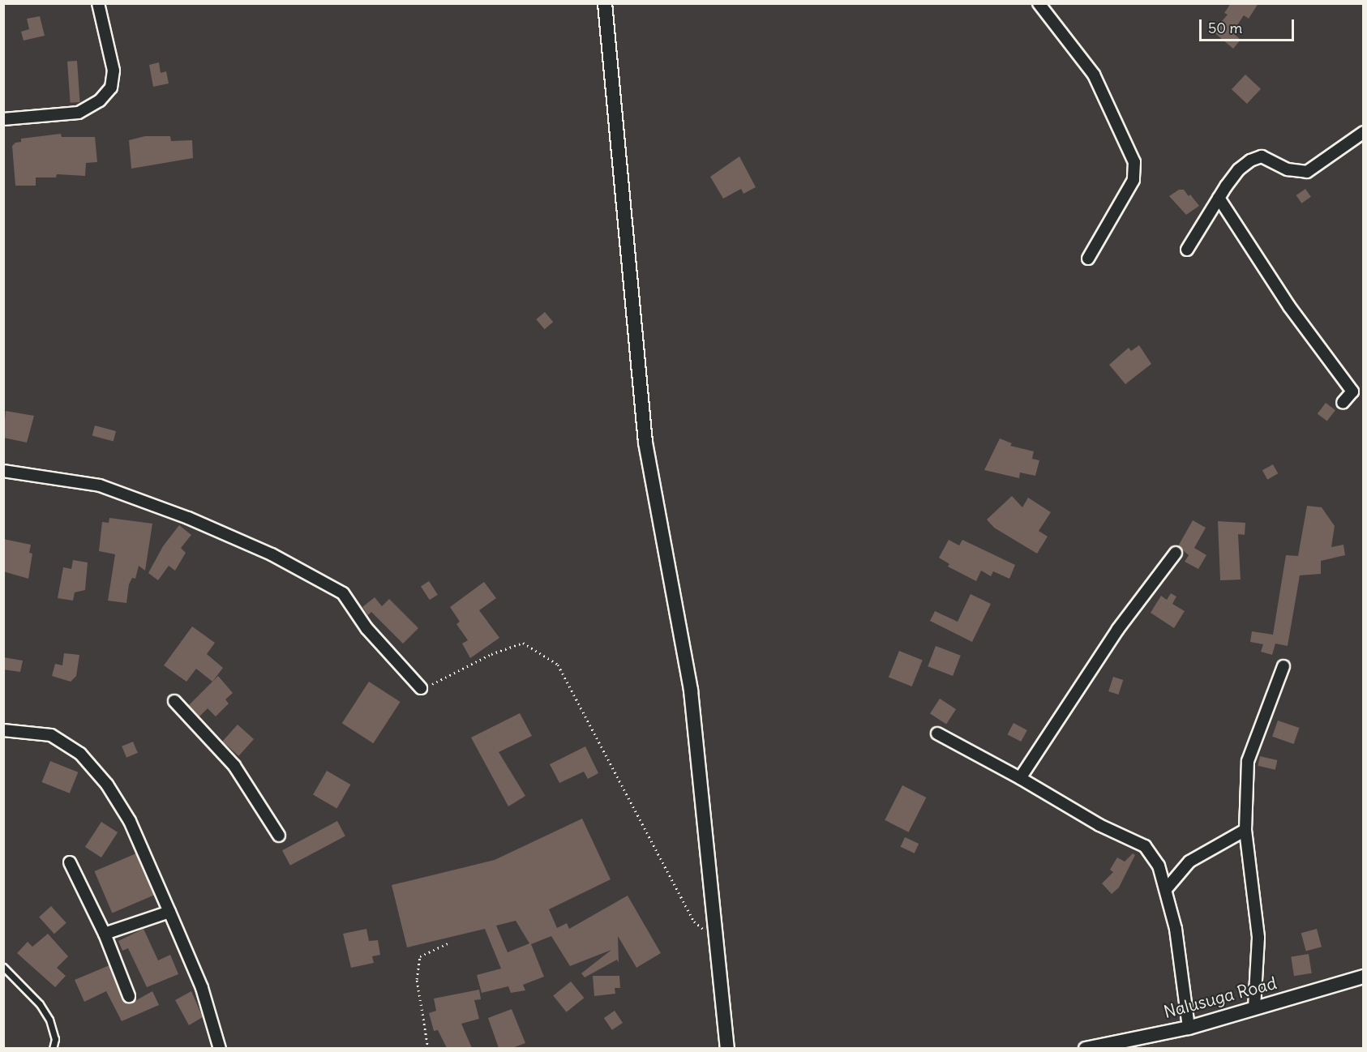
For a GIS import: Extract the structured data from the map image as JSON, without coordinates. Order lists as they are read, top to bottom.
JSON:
{
  "streets": {
    "street": ["Nalusuga Road"]
  },
  "scale_bar": "50 m"
}
